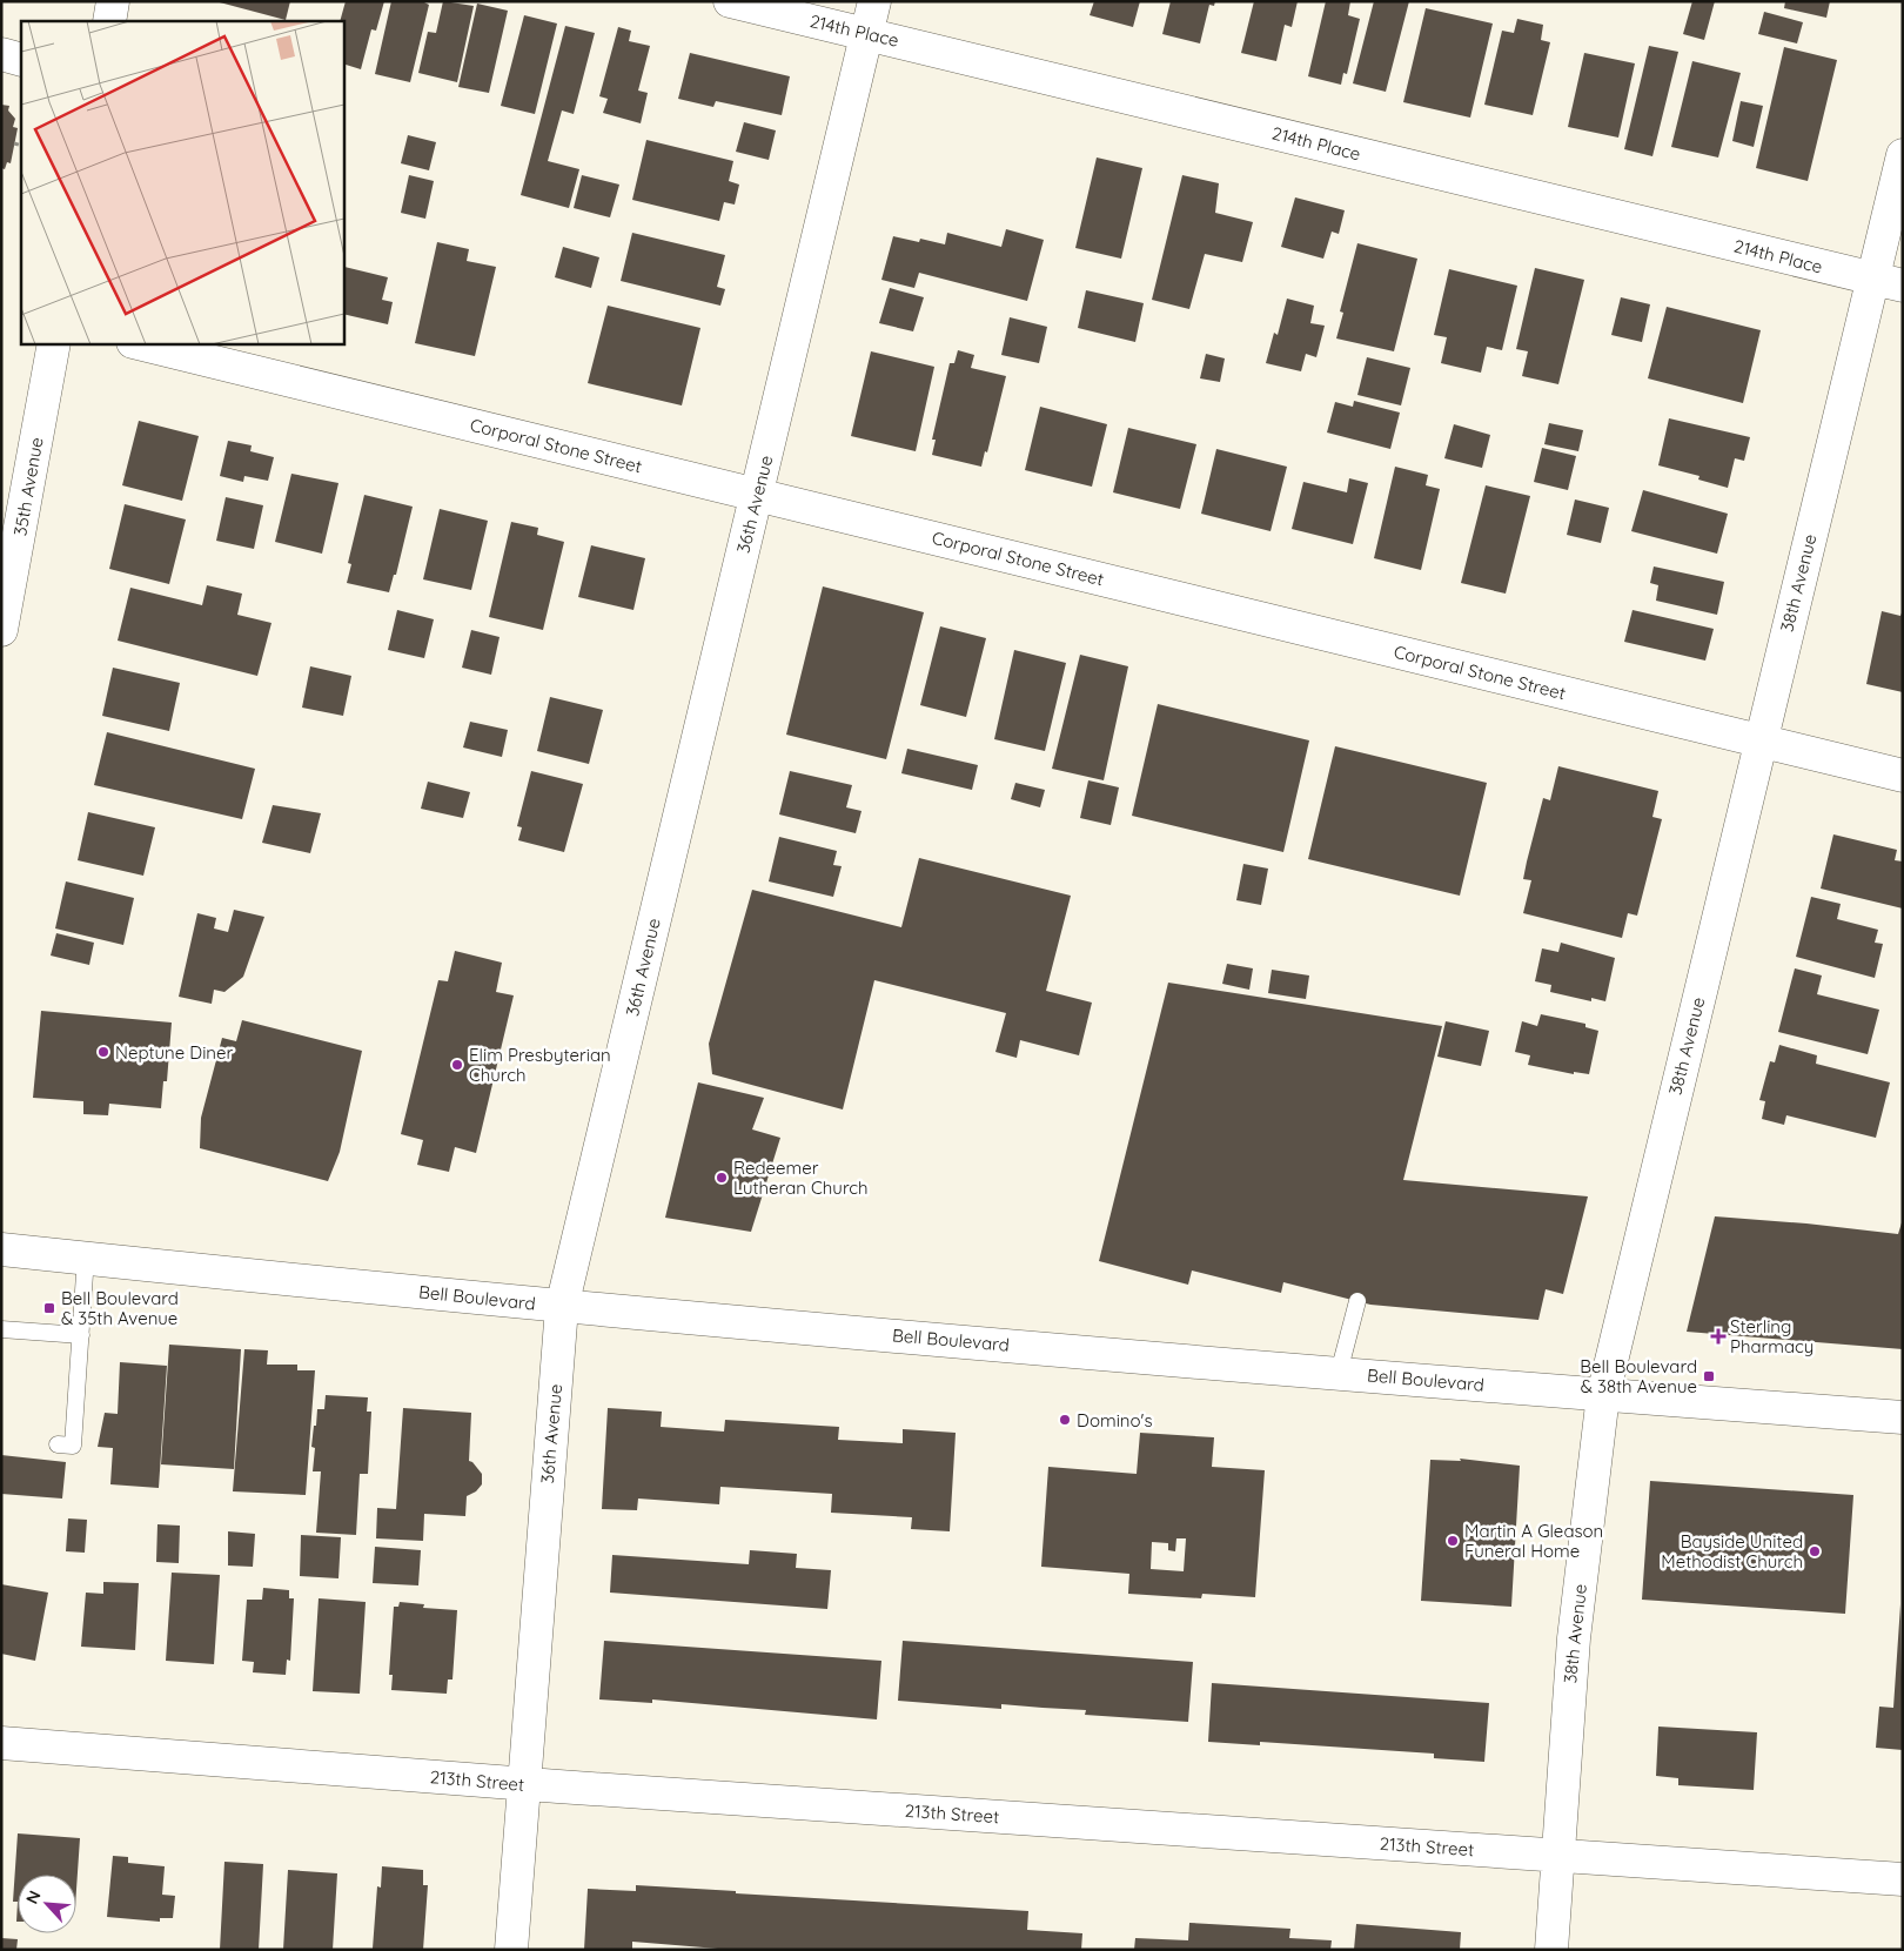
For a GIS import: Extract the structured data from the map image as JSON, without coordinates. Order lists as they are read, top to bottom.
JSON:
{
  "streets": {
    "street": [
      "214th Place",
      "Corporal Stone Street",
      "35th Avenue",
      "36th Avenue",
      "38th Avenue",
      "Bell Boulevard",
      "213th Street"
    ]
  },
  "crossings": [
    ["214th Place", "36th Avenue"],
    ["214th Place", "38th Avenue"],
    ["Corporal Stone Street", "36th Avenue"],
    ["Corporal Stone Street", "38th Avenue"],
    ["36th Avenue", "Bell Boulevard"],
    ["36th Avenue", "213th Street"],
    ["38th Avenue", "Bell Boulevard"],
    ["38th Avenue", "213th Street"]
  ],
  "places": {
    "other": [
      "Neptune Diner",
      "Elim Presbyterian Church",
      "Redeemer Lutheran Church",
      "Domino's",
      "Martin A Gleason Funeral Home",
      "Bayside United Methodist Church"
    ],
    "transit": ["Bell Boulevard & 35th Avenue", "Bell Boulevard & 38th Avenue"],
    "health": ["Sterling Pharmacy"]
  },
  "north": "top left"
}
